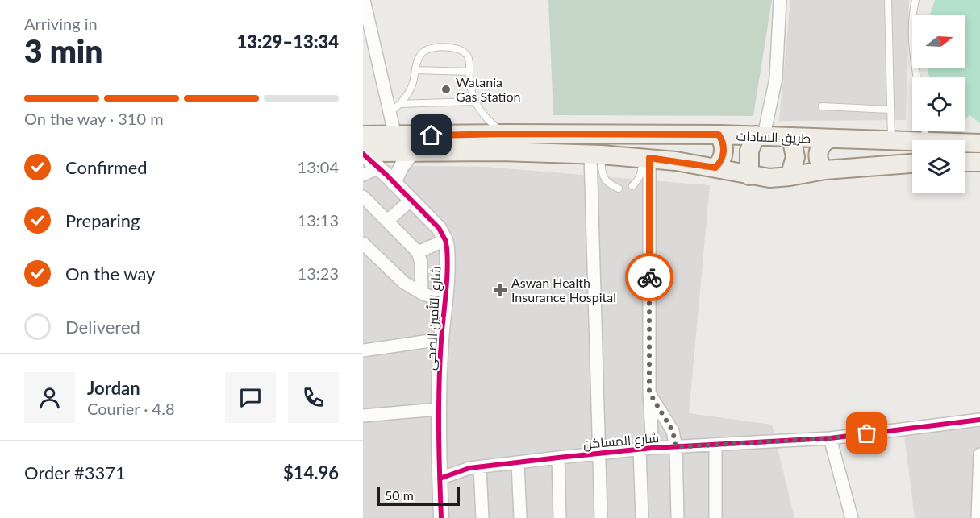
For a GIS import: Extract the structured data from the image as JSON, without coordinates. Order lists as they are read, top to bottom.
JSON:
{
  "streets": {
    "main road": ["طريق السادات"],
    "street": ["شارع التأمين الصحى", "شارع المساكن"]
  },
  "crossings": [
    ["شارع التأمين الصحى", "شارع المساكن"]
  ],
  "places": {
    "other": ["Watania Gas Station"],
    "health": ["Aswan Health Insurance Hospital"]
  },
  "scale_bar": "50 m",
  "north": "right",
  "page": {
    "heading": ["3 min", "Arriving in", "13:29–13:34"],
    "panel": [
      "Jordan",
      "Courier · 4.8",
      "Order #3371",
      "$14.96"
    ],
    "bar": "On the way · 310 m",
    "list": [
      ["Confirmed", "13:04"],
      ["Preparing", "13:13"],
      ["On the way", "13:23"],
      "Delivered"
    ],
    "scale": "50 m"
  }
}
